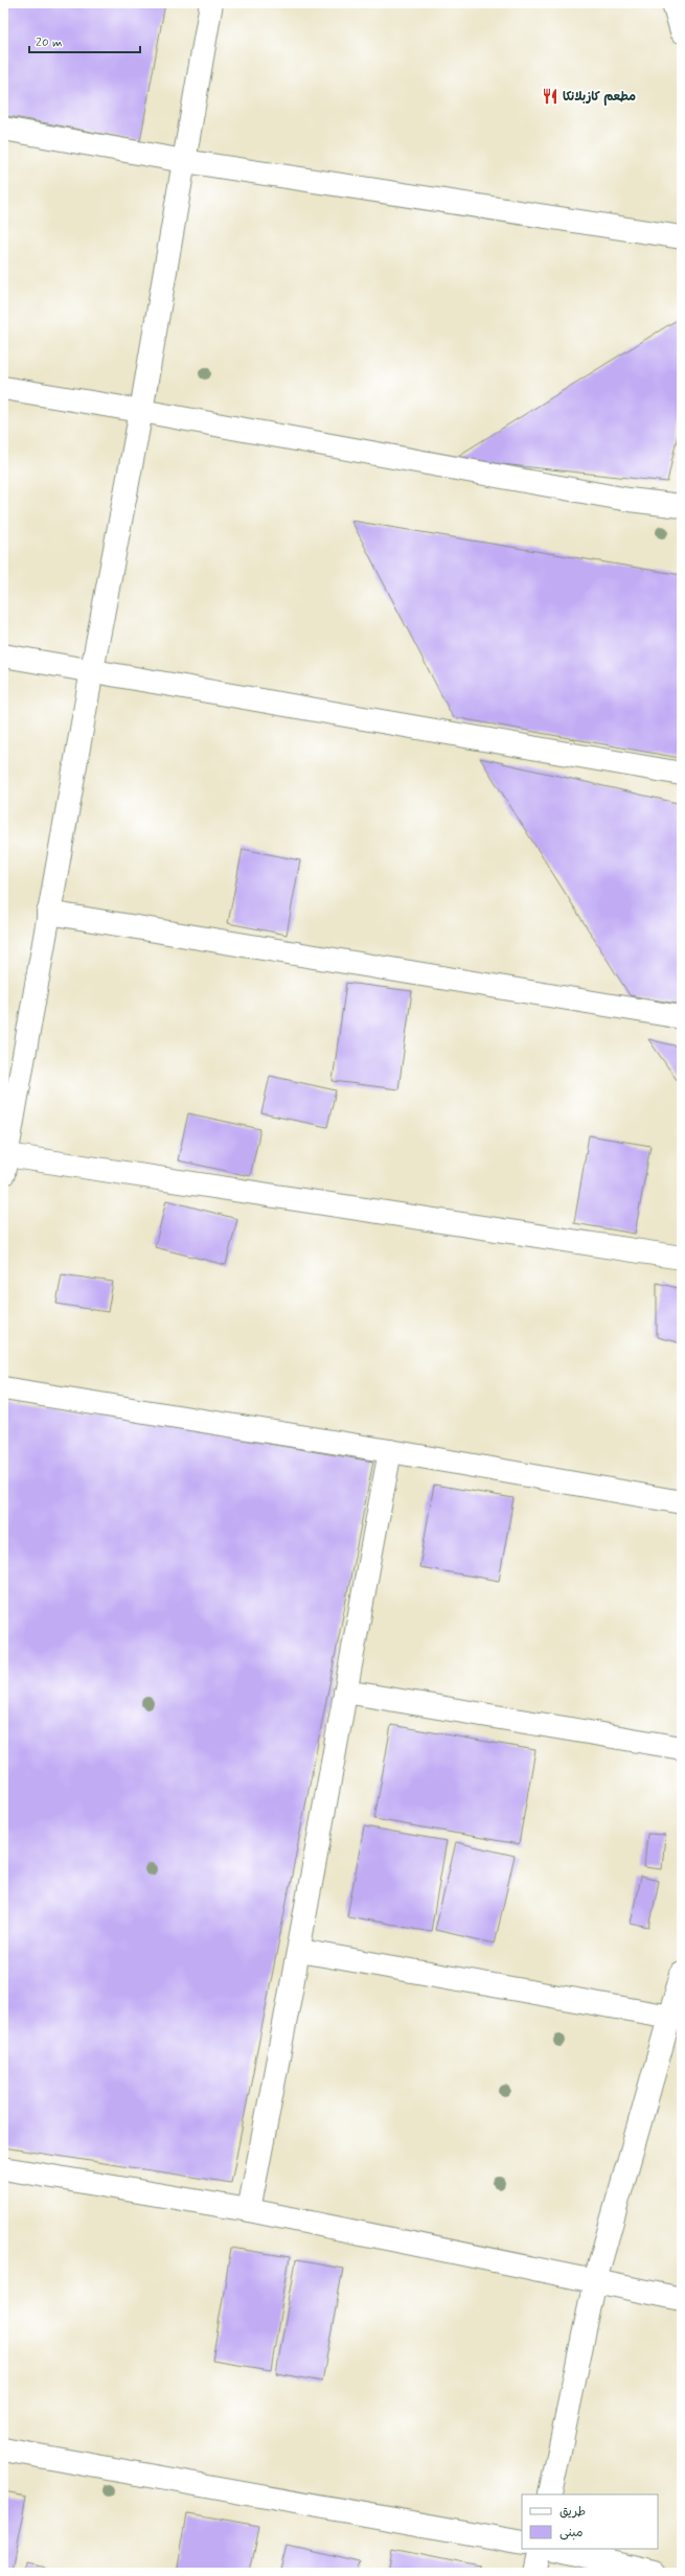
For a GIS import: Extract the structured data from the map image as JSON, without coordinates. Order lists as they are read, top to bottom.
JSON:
{
  "places": {
    "restaurant": ["مطعم كازبلانكا"]
  },
  "legend": ["طريق", "مبنى"],
  "scale_bar": "20 m"
}
